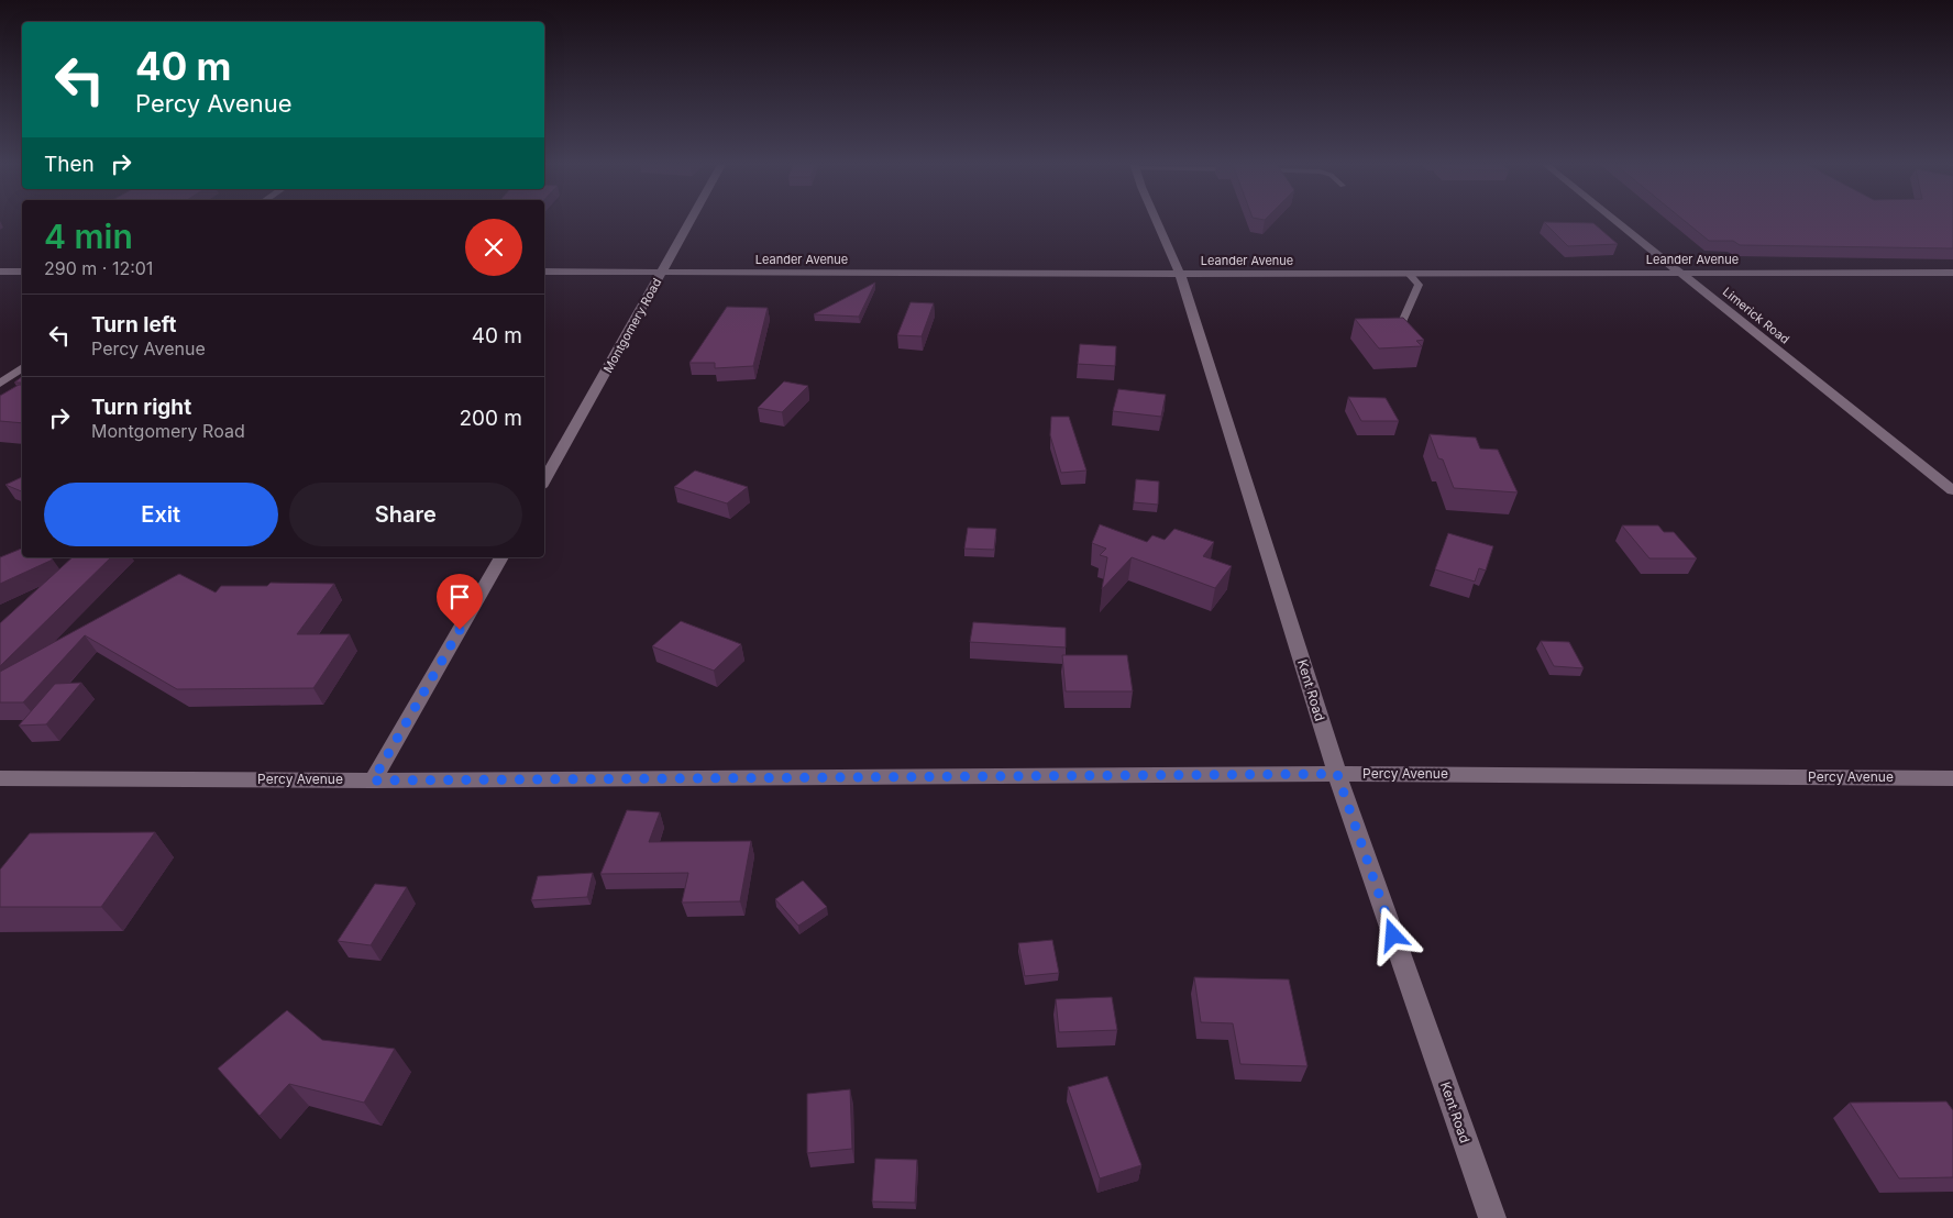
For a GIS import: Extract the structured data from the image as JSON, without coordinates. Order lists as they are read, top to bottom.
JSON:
{
  "streets": {
    "street": [
      "Leander Avenue",
      "Limerick Road",
      "Montgomery Road",
      "Kent Road",
      "Percy Avenue"
    ]
  },
  "crossings": [
    ["Leander Avenue", "Limerick Road"],
    ["Leander Avenue", "Montgomery Road"],
    ["Leander Avenue", "Kent Road"],
    ["Kent Road", "Percy Avenue"]
  ],
  "page": {
    "turn": ["40 m", "Percy Avenue"],
    "then": "Then",
    "heading": ["4 min", "290 m · 12:01"],
    "list": [
      {
        "name": "Turn left",
        "note": "Percy Avenue",
        "value": "40 m"
      },
      {
        "name": "Turn right",
        "note": "Montgomery Road",
        "value": "200 m"
      }
    ],
    "buttons": ["Exit", "Share"]
  }
}
